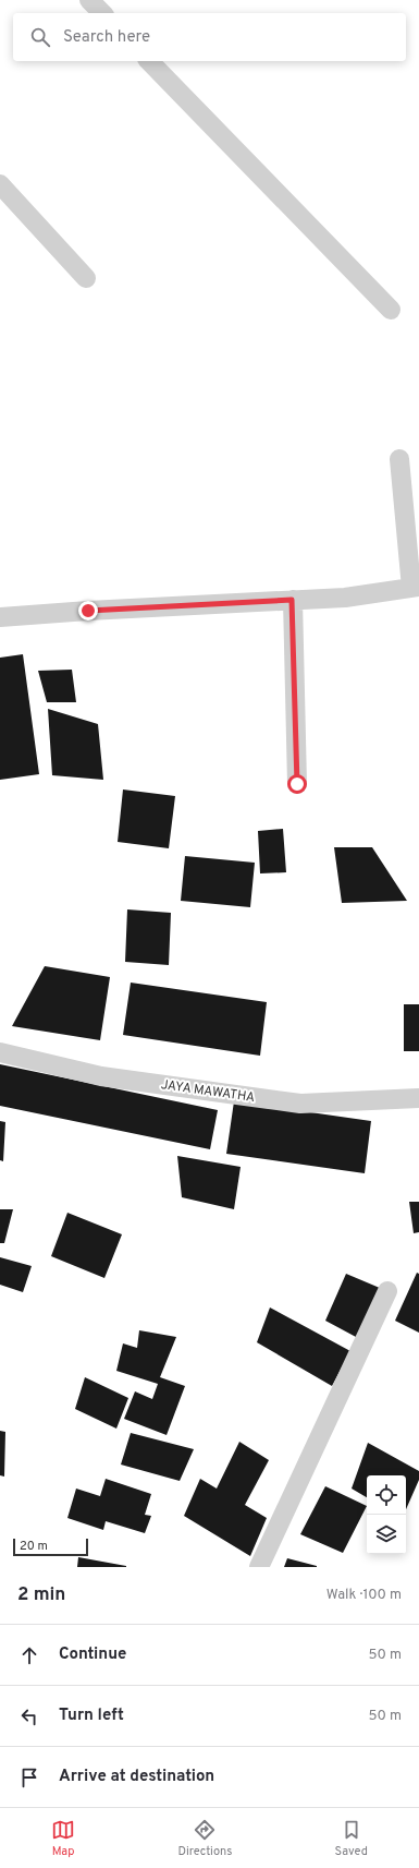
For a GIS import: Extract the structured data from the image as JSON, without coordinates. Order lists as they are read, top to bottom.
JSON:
{
  "streets": {
    "street": ["JAYA MAWATHA"]
  },
  "scale_bar": "20 m",
  "page": {
    "search": "Search here",
    "scale": "20 m",
    "heading": ["2 min", "Walk · 100 m"],
    "list": [
      ["Continue", "50 m"],
      ["Turn left", "50 m"],
      "Arrive at destination"
    ],
    "nav": ["Map", "Directions", "Saved"]
  }
}
